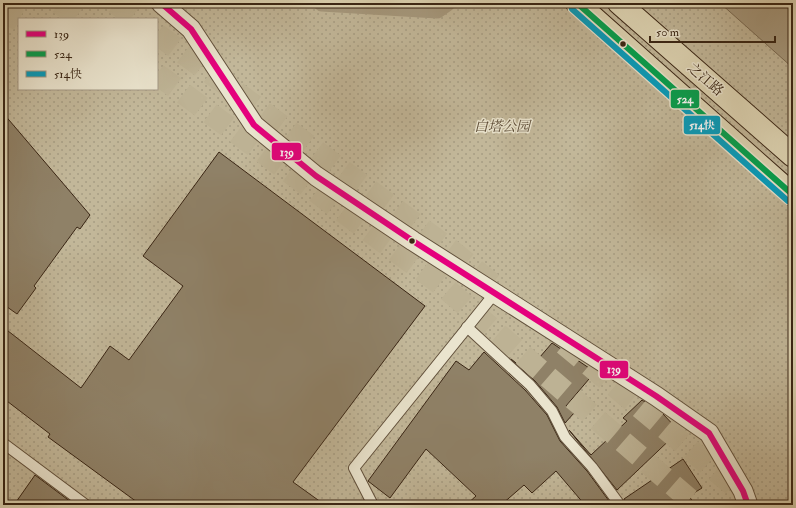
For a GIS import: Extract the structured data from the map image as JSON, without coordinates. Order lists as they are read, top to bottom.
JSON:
{
  "streets": {
    "main road": ["之江路"]
  },
  "parks": ["白塔公园"],
  "lines": ["transit line 139", "transit line 524", "transit line 514快"],
  "legend": ["139", "524", "514快"],
  "scale_bar": "50 m"
}
